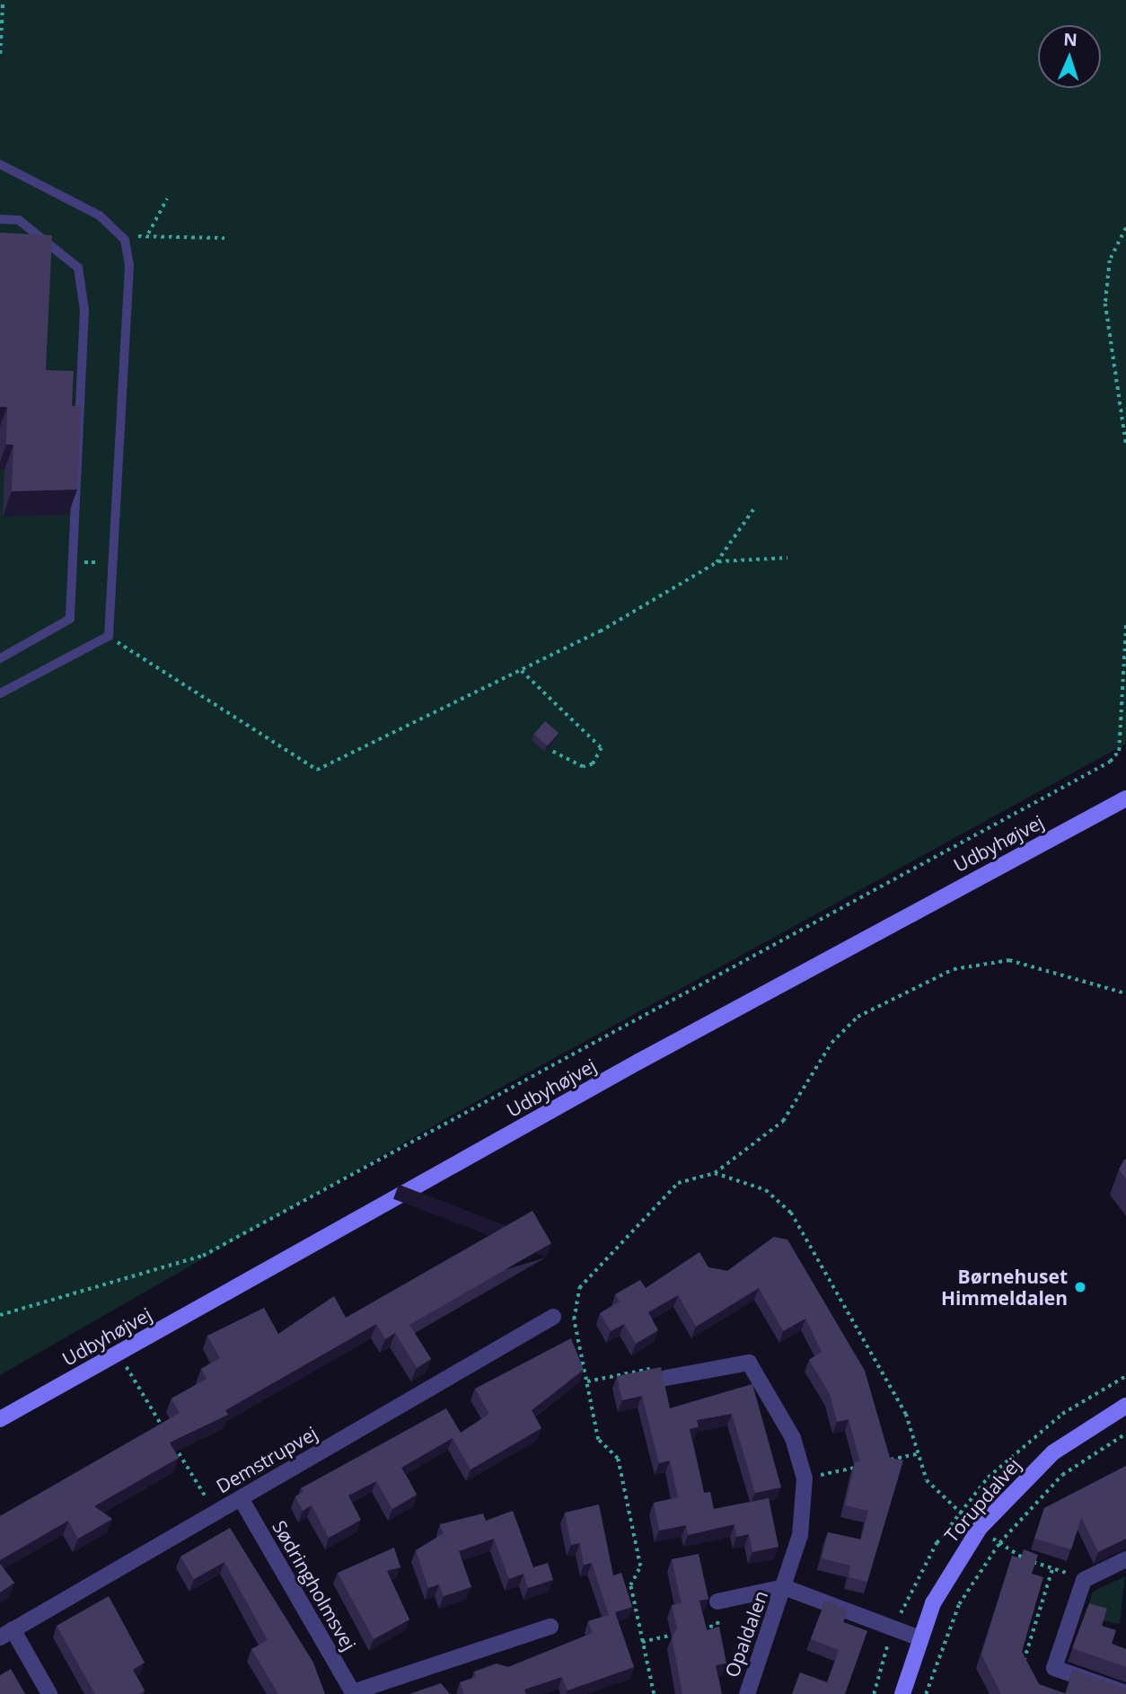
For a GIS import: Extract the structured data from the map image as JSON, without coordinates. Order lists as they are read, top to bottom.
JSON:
{
  "streets": {
    "street": [
      "Udbyhøjvej",
      "Demstrupvej",
      "Torupdalvej",
      "Sødringholmsvej",
      "Opaldalen"
    ]
  },
  "crossings": [
    ["Demstrupvej", "Sødringholmsvej"],
    ["Torupdalvej", "Opaldalen"]
  ],
  "places": ["Børnehuset Himmeldalen"],
  "north": "top"
}
